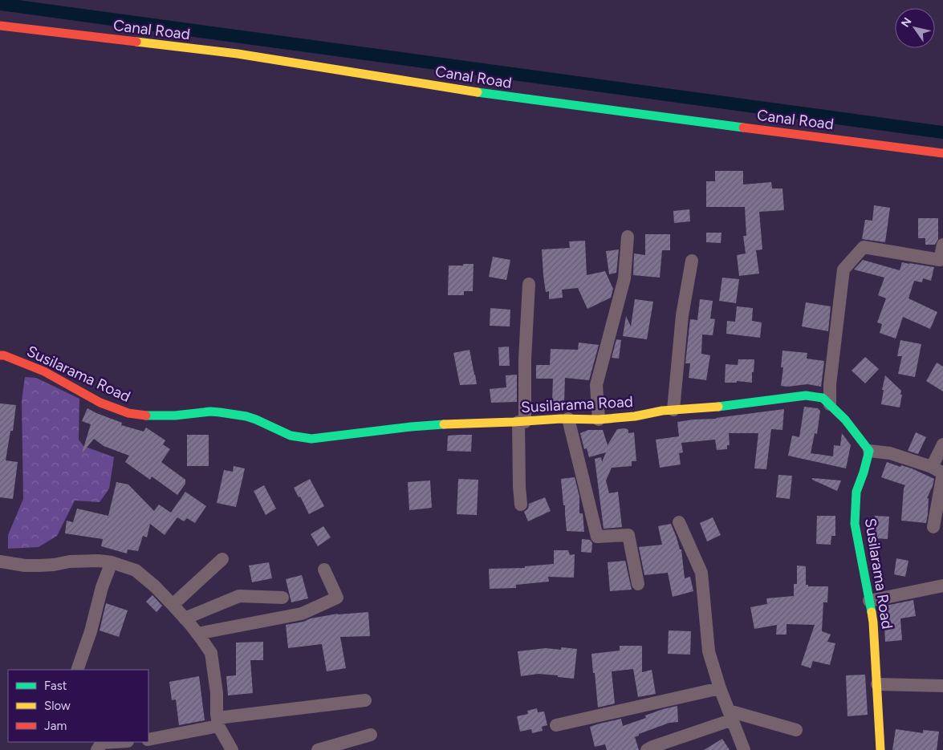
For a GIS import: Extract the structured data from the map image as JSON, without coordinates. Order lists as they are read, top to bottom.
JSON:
{
  "streets": {
    "street": ["Canal Road", "Susilarama Road"]
  },
  "legend": ["Fast", "Slow", "Jam"],
  "north": "top left"
}
